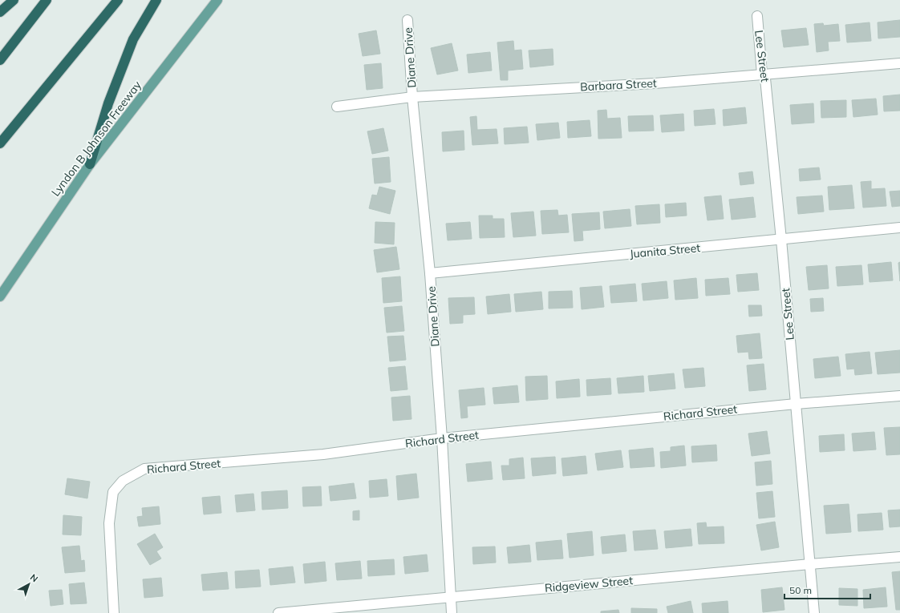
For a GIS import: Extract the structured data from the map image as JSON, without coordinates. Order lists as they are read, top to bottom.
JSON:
{
  "streets": {
    "main road": ["Lyndon B Johnson Freeway"],
    "street": [
      "Lee Street",
      "Diane Drive",
      "Barbara Street",
      "Juanita Street",
      "Richard Street",
      "Ridgeview Street"
    ]
  },
  "crossings": [
    ["Lee Street", "Barbara Street"],
    ["Lee Street", "Juanita Street"],
    ["Lee Street", "Richard Street"],
    ["Lee Street", "Ridgeview Street"],
    ["Diane Drive", "Barbara Street"],
    ["Diane Drive", "Juanita Street"],
    ["Diane Drive", "Richard Street"],
    ["Diane Drive", "Ridgeview Street"]
  ],
  "scale_bar": "50 m",
  "north": "top right"
}
